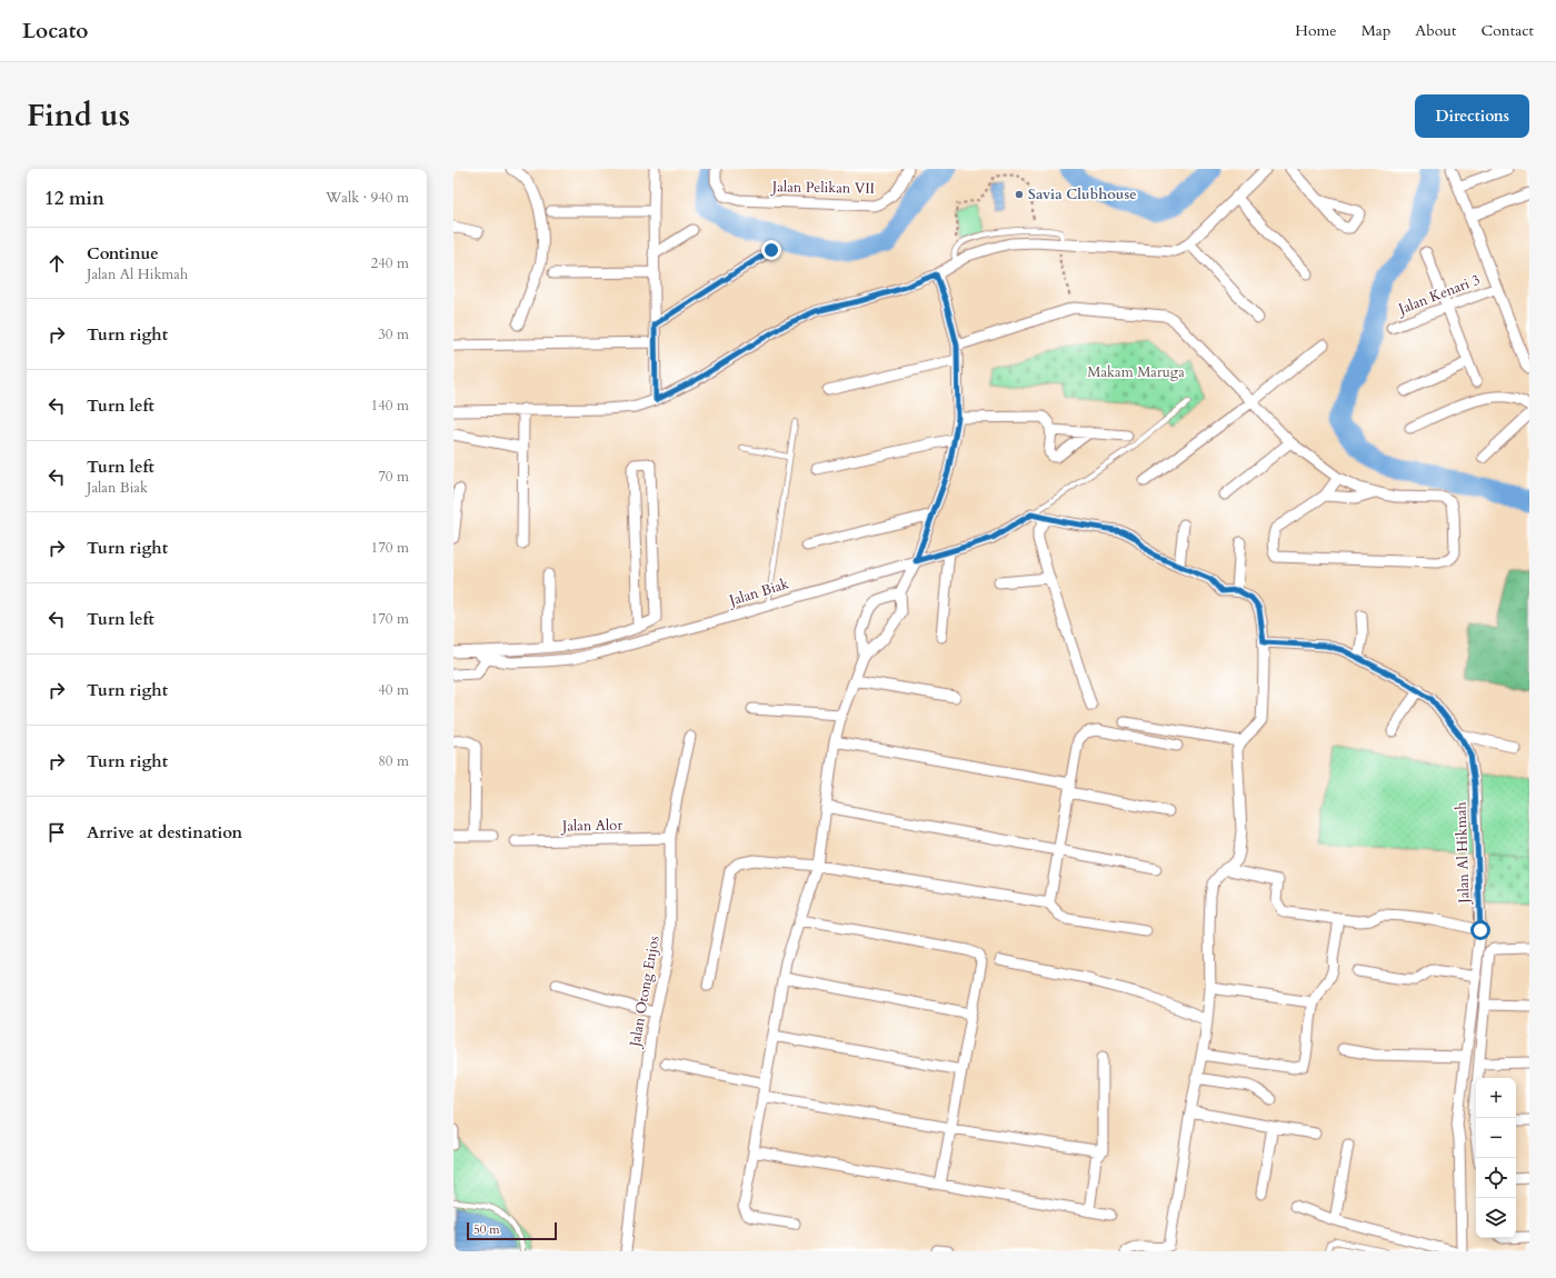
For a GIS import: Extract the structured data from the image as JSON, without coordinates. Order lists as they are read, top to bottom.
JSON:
{
  "streets": {
    "street": [
      "Jalan Pelikan VII",
      "Jalan Kenari 3",
      "Jalan Biak",
      "Jalan Alor",
      "Jalan Al Hikmah",
      "Jalan Otong Enjos"
    ]
  },
  "crossings": [
    ["Jalan Alor", "Jalan Otong Enjos"]
  ],
  "parks": ["Makam Maruga"],
  "places": ["Savia Clubhouse"],
  "scale_bar": "50 m",
  "page": {
    "header": "Locato",
    "nav": [
      "Home",
      "Map",
      "About",
      "Contact"
    ],
    "title": "Find us",
    "buttons": "Directions",
    "heading": ["12 min", "Walk · 940 m"],
    "list": [
      ["Continue", "Jalan Al Hikmah", "240 m"],
      ["Turn right", "30 m"],
      ["Turn left", "140 m"],
      ["Turn left", "Jalan Biak", "70 m"],
      ["Turn right", "170 m"],
      ["Turn left", "170 m"],
      ["Turn right", "40 m"],
      ["Turn right", "80 m"],
      "Arrive at destination"
    ],
    "map_buttons": ["+", "−"],
    "scale": "50 m"
  }
}
